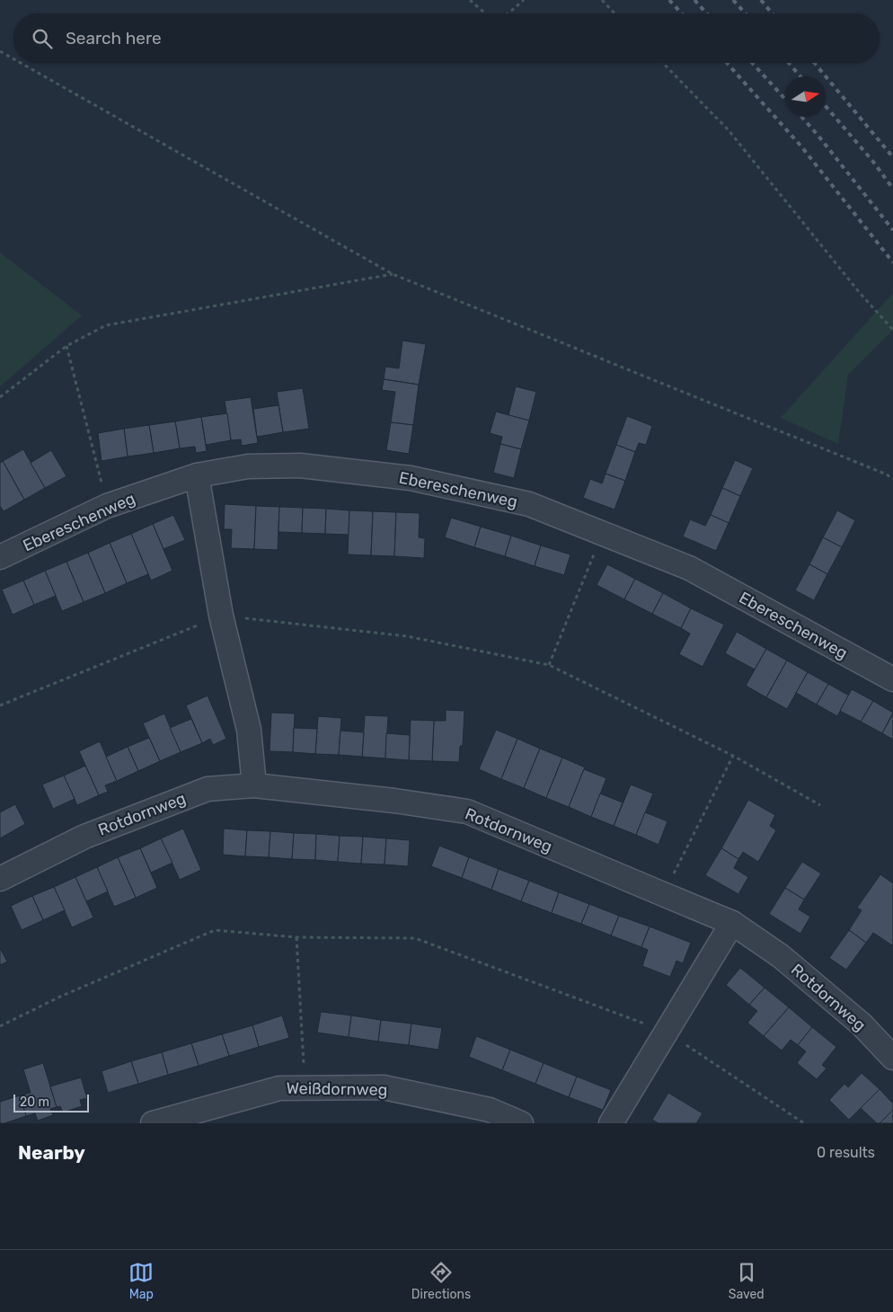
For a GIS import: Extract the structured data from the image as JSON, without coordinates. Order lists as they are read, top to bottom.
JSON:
{
  "streets": {
    "street": ["Ebereschenweg", "Rotdornweg", "Weißdornweg"]
  },
  "scale_bar": "20 m",
  "north": "right",
  "page": {
    "search": "Search here",
    "scale": "20 m",
    "heading": ["Nearby", "0 results"],
    "nav": ["Map", "Directions", "Saved"]
  }
}
